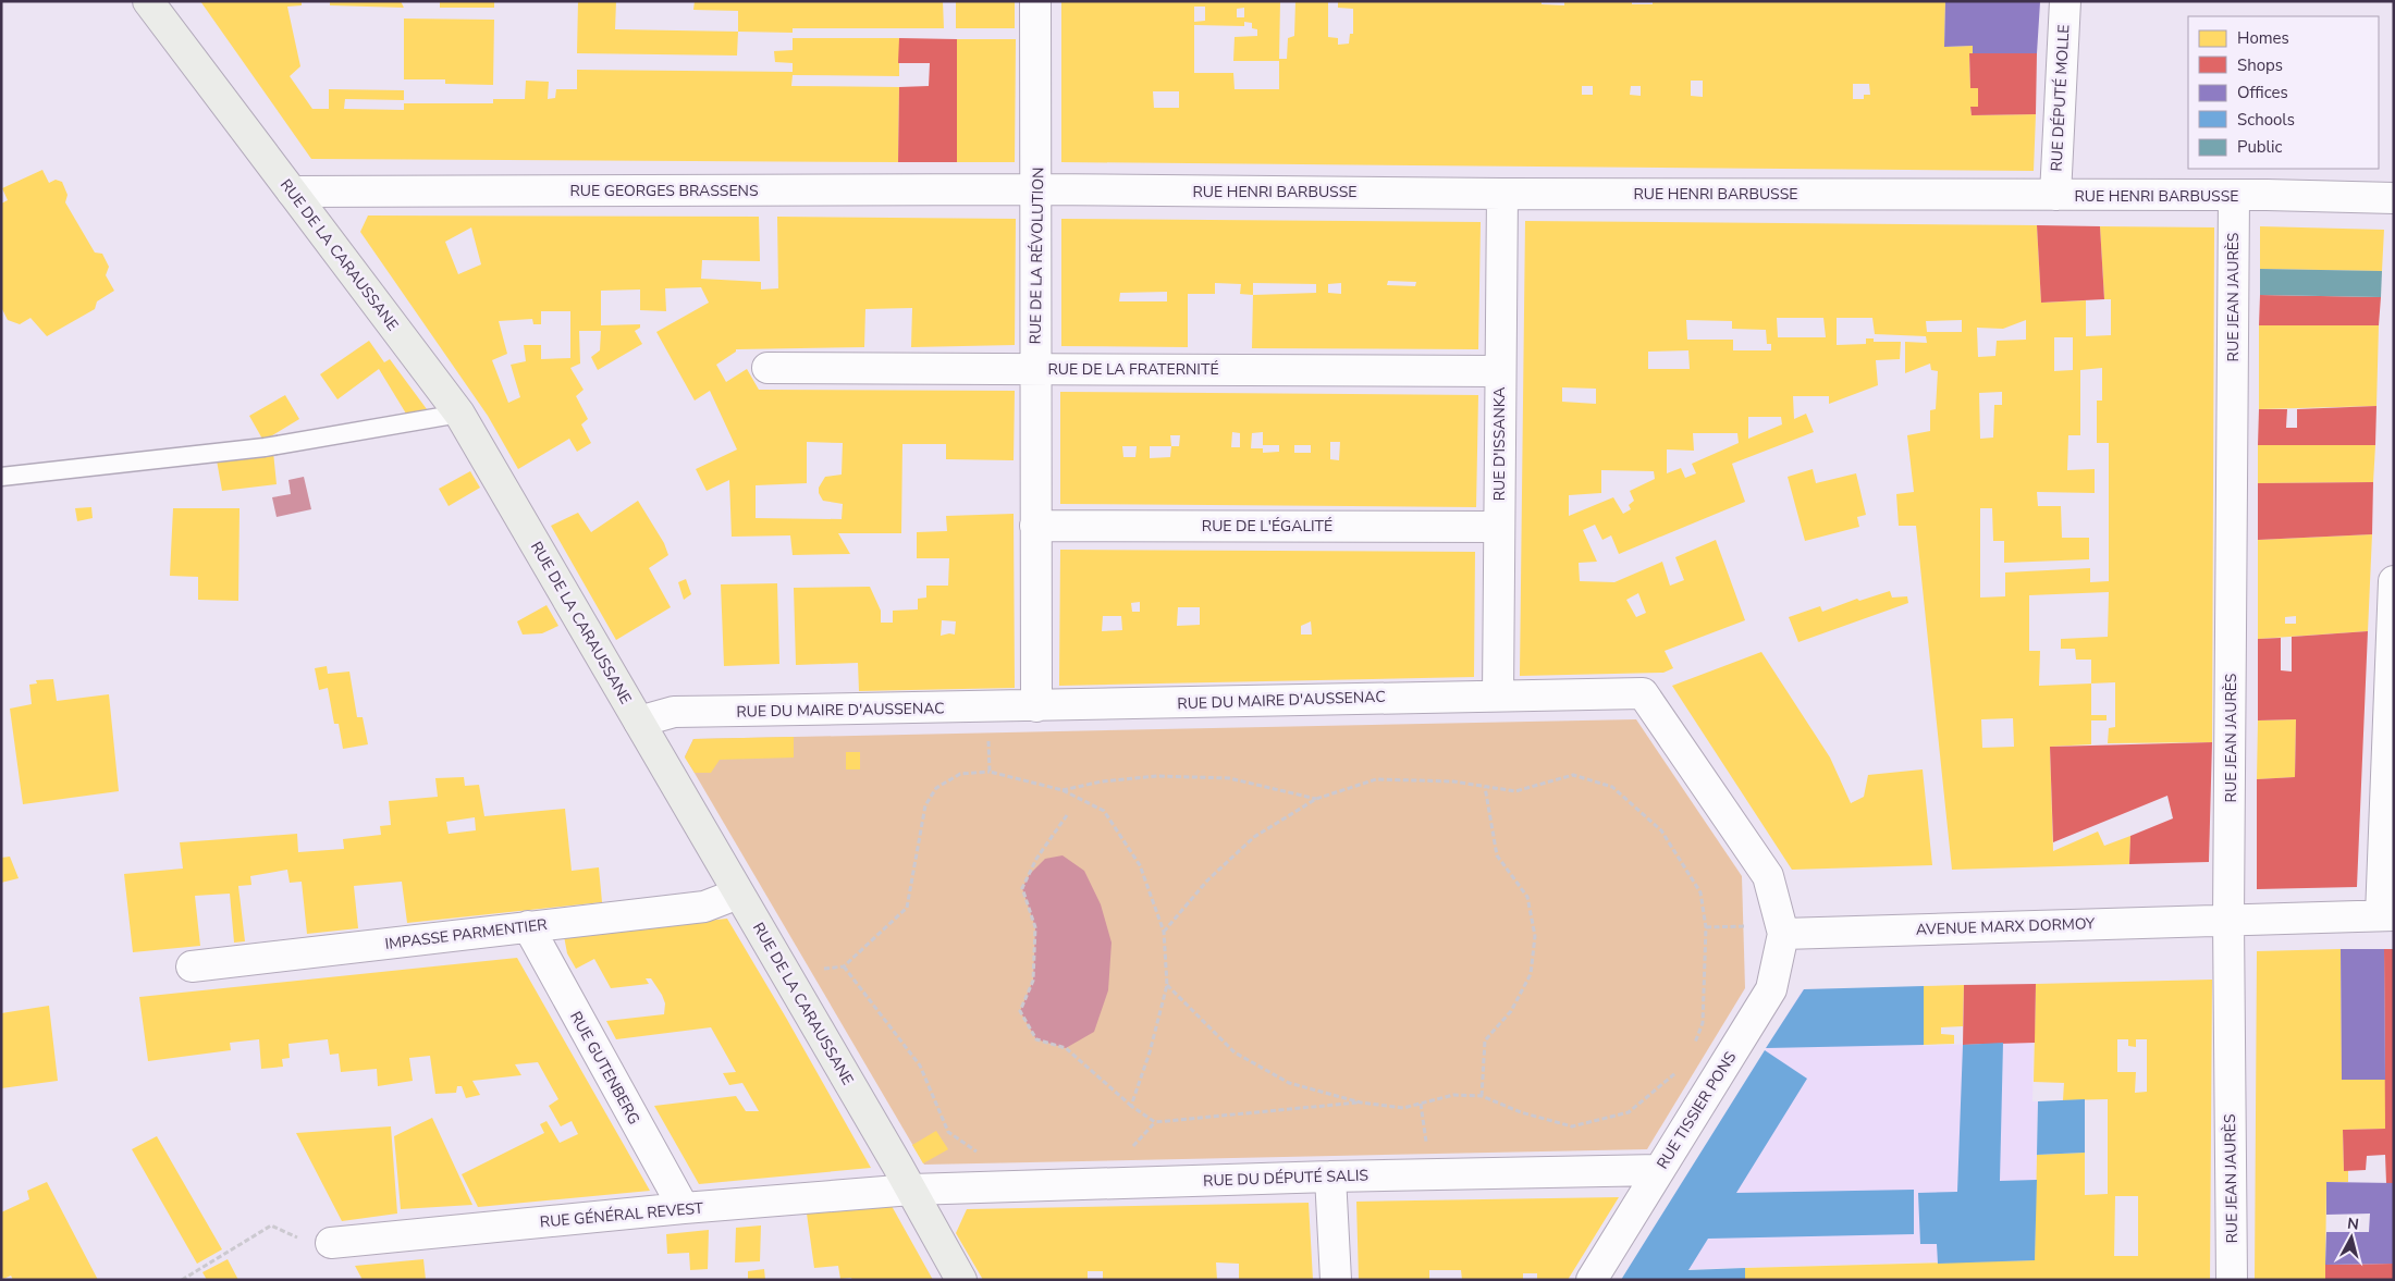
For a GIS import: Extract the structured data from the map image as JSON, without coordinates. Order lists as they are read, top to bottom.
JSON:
{
  "streets": {
    "street": [
      "RUE DÉPUTÉ MOLLE",
      "RUE GEORGES BRASSENS",
      "RUE HENRI BARBUSSE",
      "RUE DE LA CARAUSSANE",
      "RUE DE LA RÉVOLUTION",
      "RUE JEAN JAURÈS",
      "RUE DE LA FRATERNITÉ",
      "RUE D'ISSANKA",
      "RUE DE L'ÉGALITÉ",
      "RUE DU MAIRE D'AUSSENAC",
      "AVENUE MARX DORMOY",
      "IMPASSE PARMENTIER",
      "RUE GUTENBERG",
      "RUE TISSIER PONS",
      "RUE DU DÉPUTÉ SALIS",
      "RUE GÉNÉRAL REVEST"
    ]
  },
  "crossings": [
    ["RUE DÉPUTÉ MOLLE", "RUE HENRI BARBUSSE"],
    ["RUE GEORGES BRASSENS", "RUE HENRI BARBUSSE"],
    ["RUE GEORGES BRASSENS", "RUE DE LA CARAUSSANE"],
    ["RUE GEORGES BRASSENS", "RUE DE LA RÉVOLUTION"],
    ["RUE HENRI BARBUSSE", "RUE DE LA RÉVOLUTION"],
    ["RUE HENRI BARBUSSE", "RUE JEAN JAURÈS"],
    ["RUE HENRI BARBUSSE", "RUE D'ISSANKA"],
    ["RUE DE LA CARAUSSANE", "RUE DU MAIRE D'AUSSENAC"],
    ["RUE DE LA CARAUSSANE", "IMPASSE PARMENTIER"],
    ["RUE DE LA CARAUSSANE", "RUE DU DÉPUTÉ SALIS"],
    ["RUE DE LA CARAUSSANE", "RUE GÉNÉRAL REVEST"],
    ["RUE DE LA RÉVOLUTION", "RUE DE LA FRATERNITÉ"],
    ["RUE DE LA RÉVOLUTION", "RUE DE L'ÉGALITÉ"],
    ["RUE DE LA RÉVOLUTION", "RUE DU MAIRE D'AUSSENAC"],
    ["RUE JEAN JAURÈS", "AVENUE MARX DORMOY"],
    ["RUE DE LA FRATERNITÉ", "RUE D'ISSANKA"],
    ["RUE D'ISSANKA", "RUE DE L'ÉGALITÉ"],
    ["RUE D'ISSANKA", "RUE DU MAIRE D'AUSSENAC"],
    ["RUE DU MAIRE D'AUSSENAC", "AVENUE MARX DORMOY"],
    ["RUE DU MAIRE D'AUSSENAC", "RUE TISSIER PONS"],
    ["AVENUE MARX DORMOY", "RUE TISSIER PONS"],
    ["IMPASSE PARMENTIER", "RUE GUTENBERG"],
    ["RUE GUTENBERG", "RUE GÉNÉRAL REVEST"],
    ["RUE TISSIER PONS", "RUE DU DÉPUTÉ SALIS"],
    ["RUE DU DÉPUTÉ SALIS", "RUE GÉNÉRAL REVEST"]
  ],
  "legend": [
    "Homes",
    "Shops",
    "Offices",
    "Schools",
    "Public"
  ],
  "north": "top"
}
